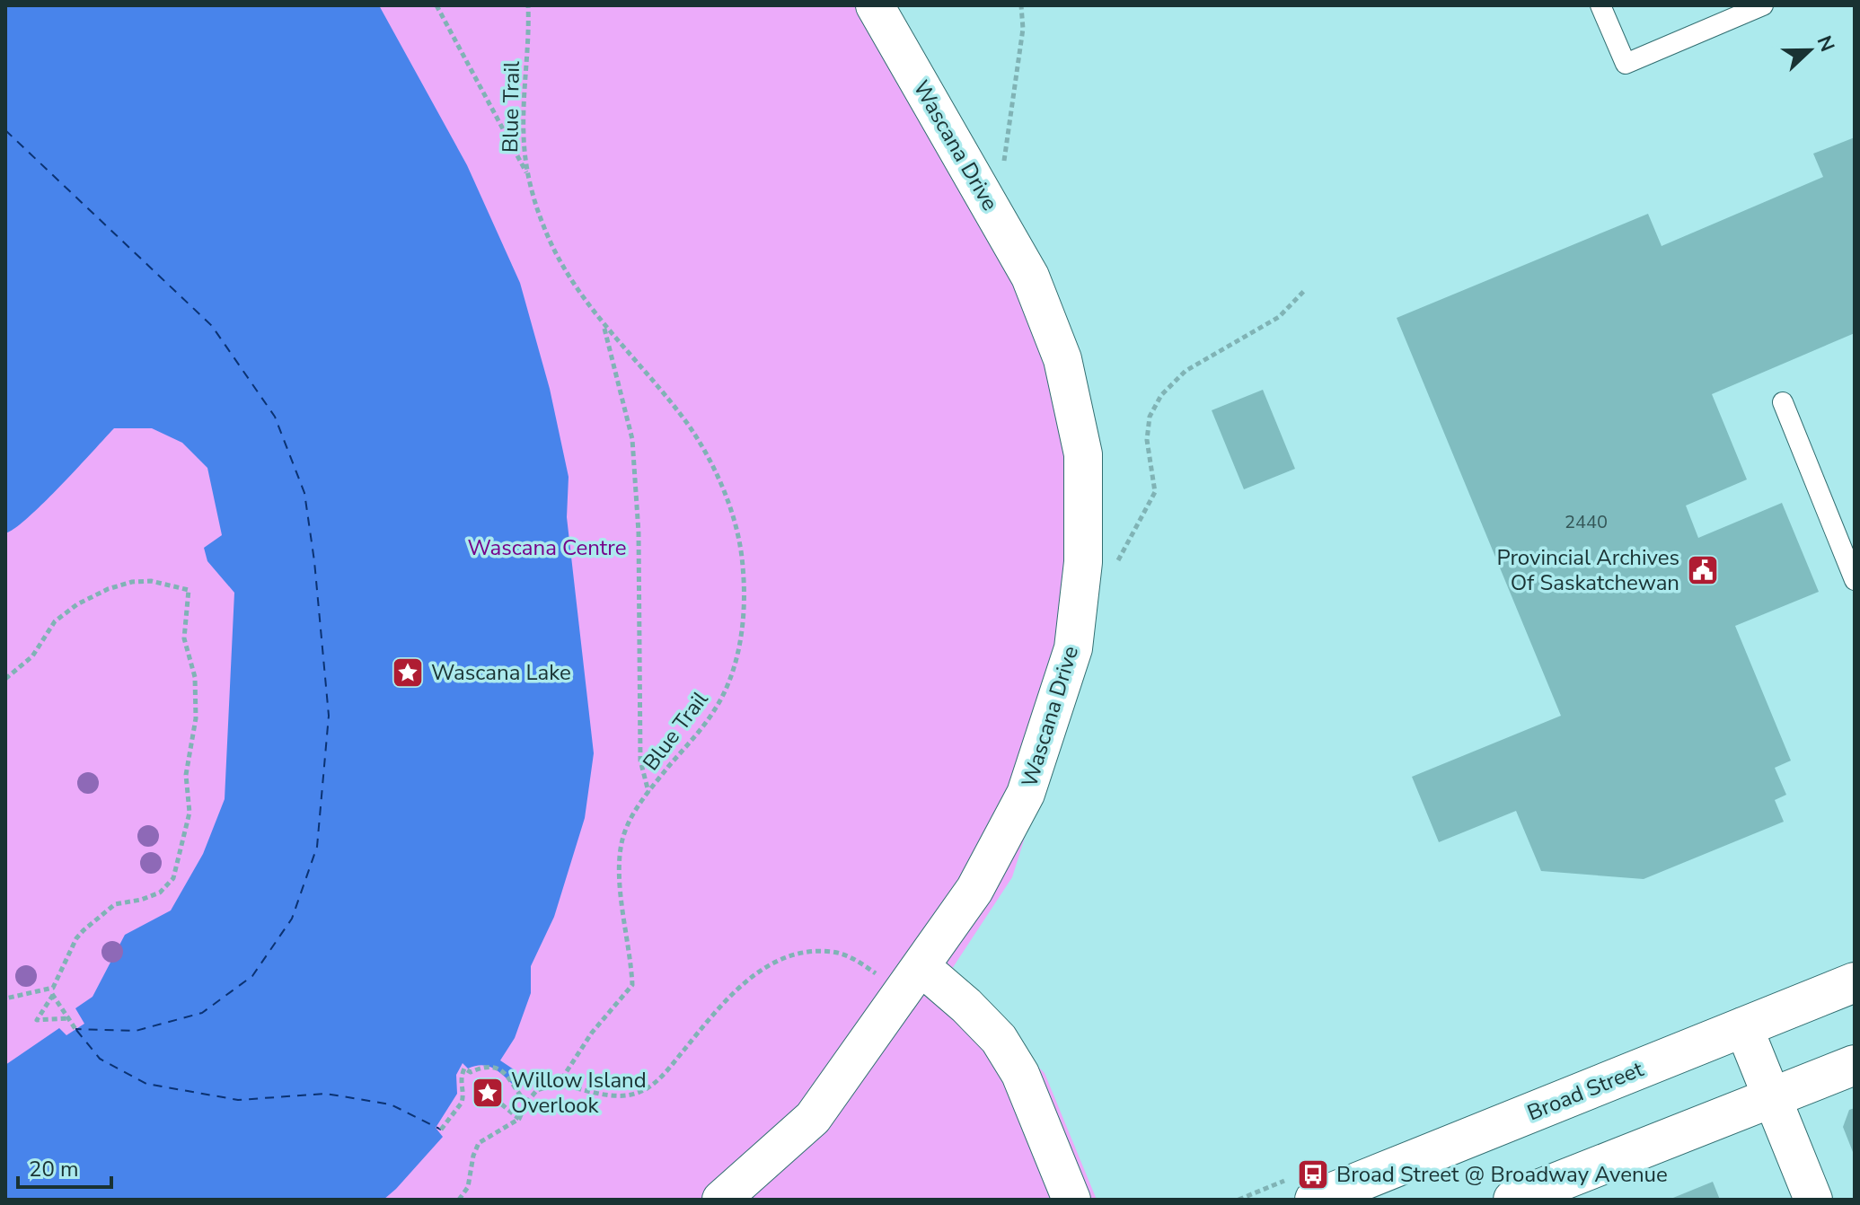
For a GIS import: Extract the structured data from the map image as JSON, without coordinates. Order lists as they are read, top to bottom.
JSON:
{
  "streets": {
    "main road": ["Broad Street"],
    "street": ["Wascana Drive"],
    "path": ["Blue Trail"]
  },
  "parks": ["Wascana Centre"],
  "places": {
    "public building": ["Provincial Archives Of Saskatchewan"],
    "place": ["Wascana Lake", "Willow Island Overlook"],
    "bus stop": ["Broad Street @ Broadway Avenue"]
  },
  "house_numbers": ["2440"],
  "scale_bar": "20 m",
  "north": "right"
}
